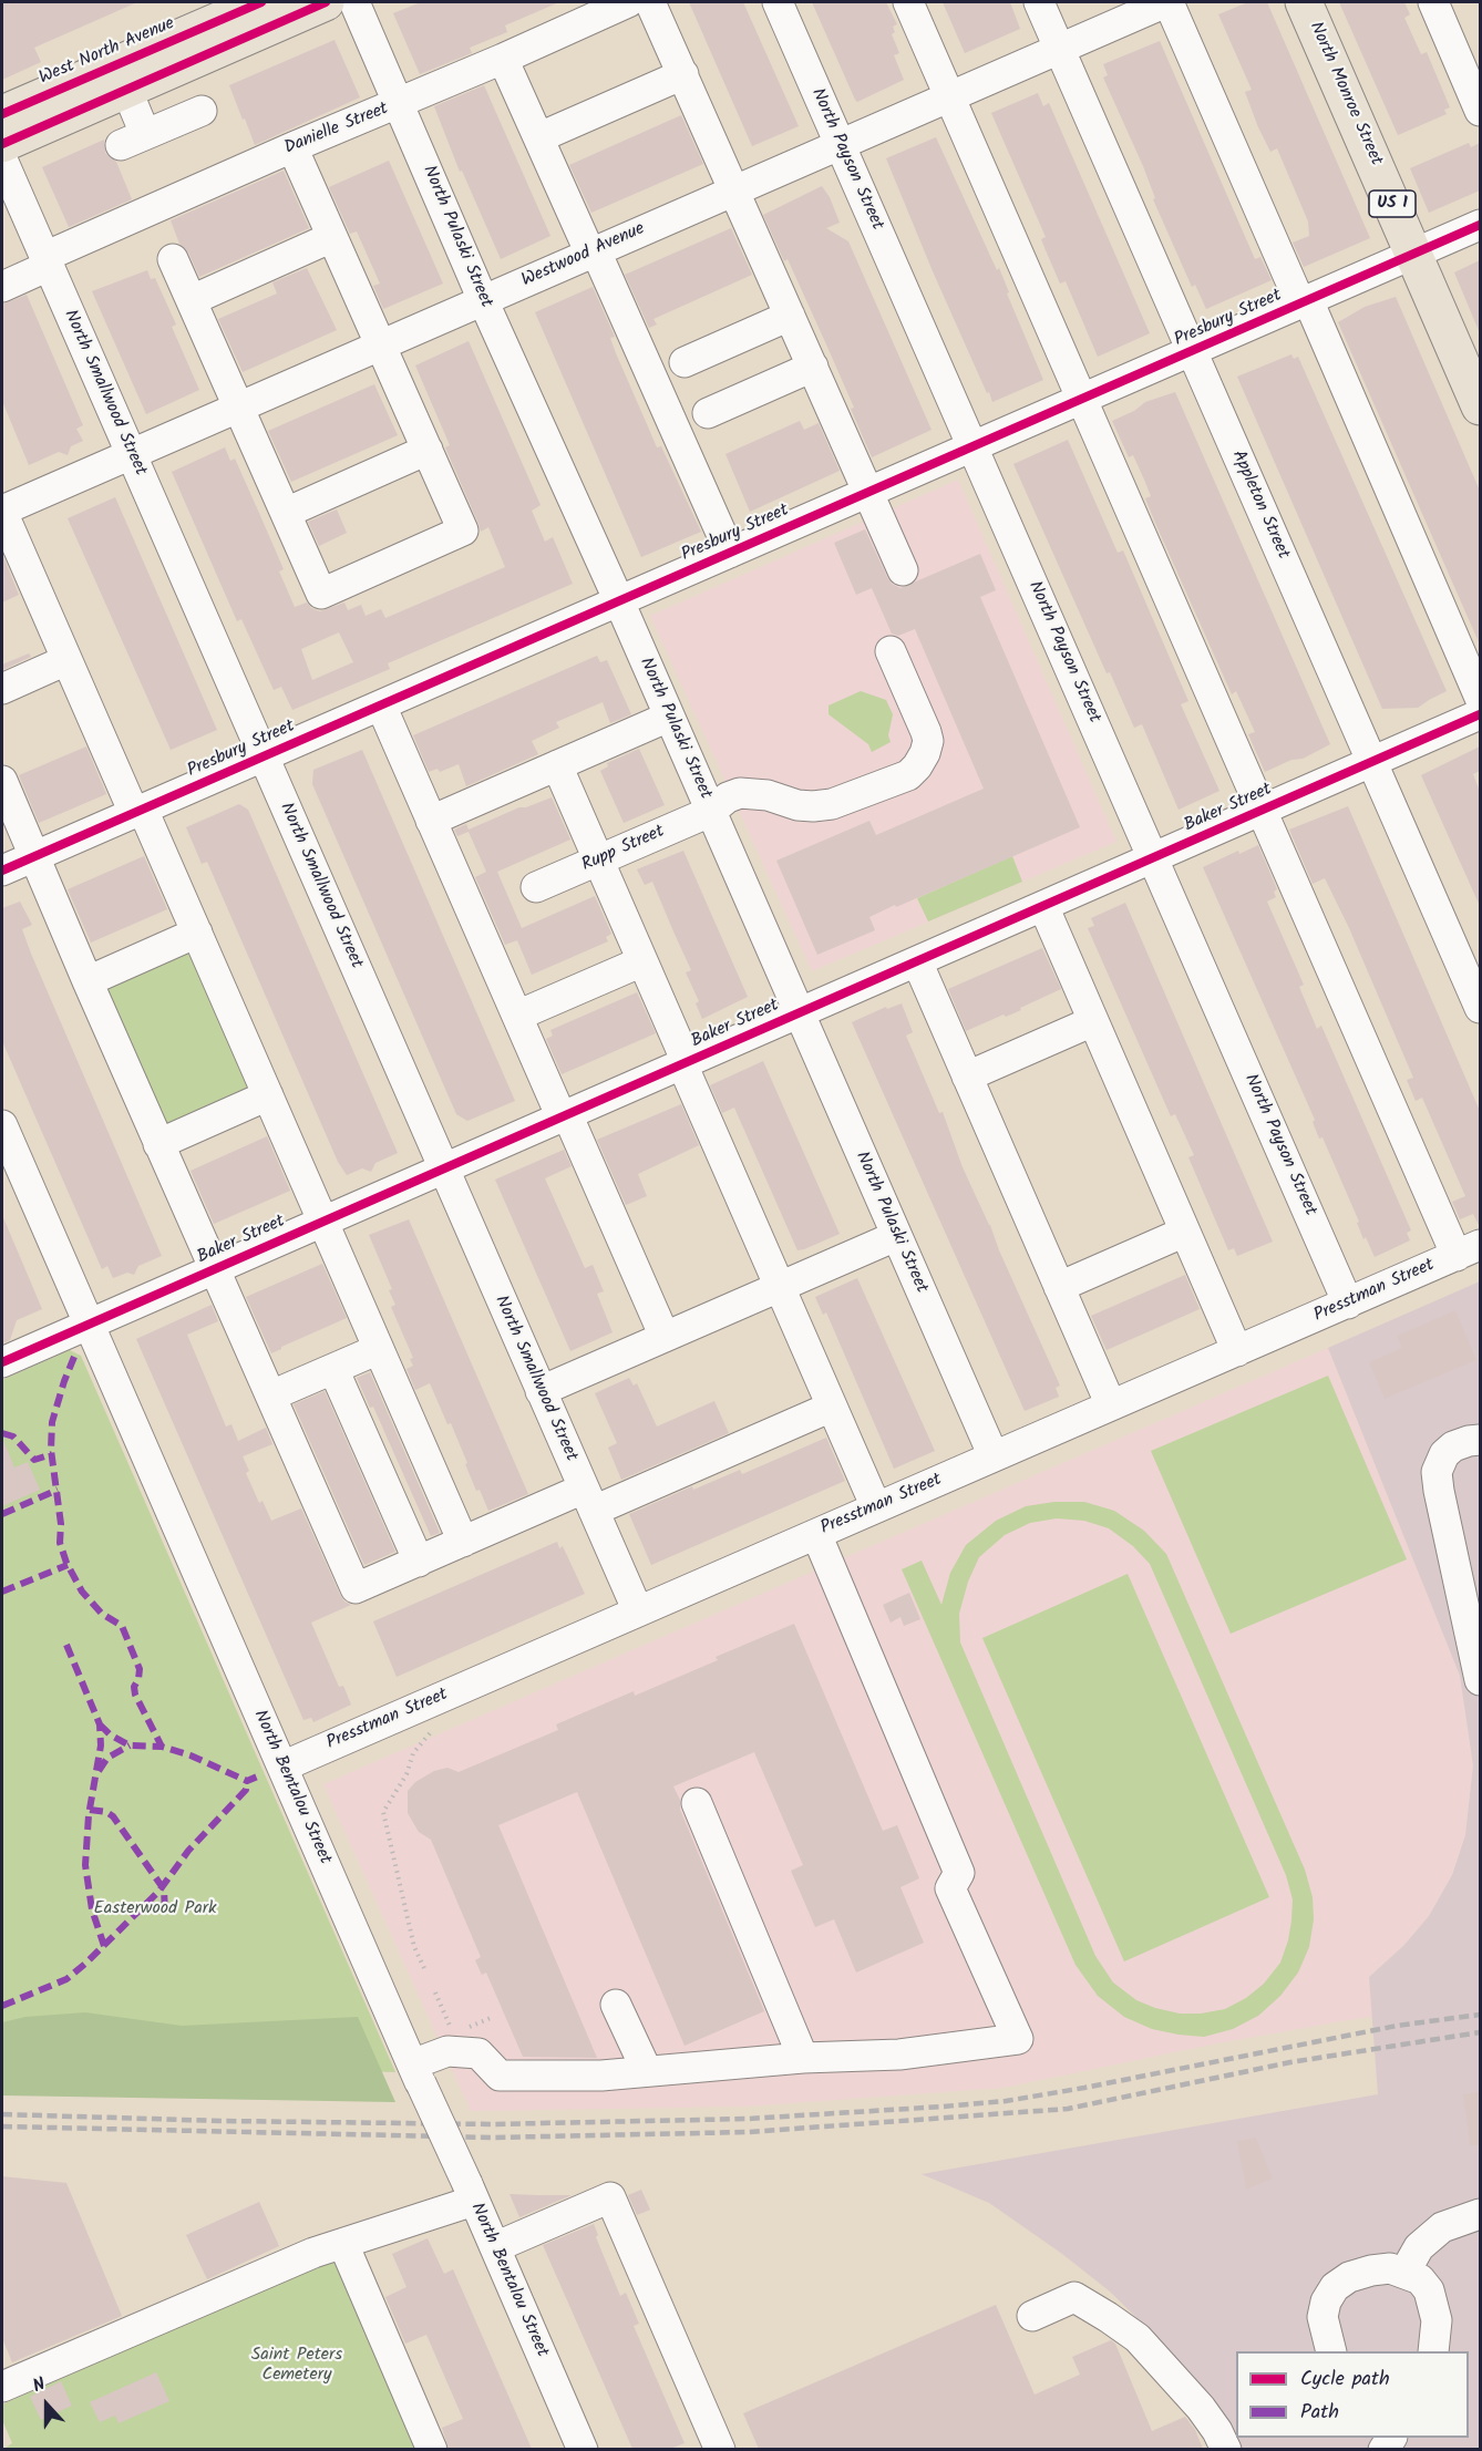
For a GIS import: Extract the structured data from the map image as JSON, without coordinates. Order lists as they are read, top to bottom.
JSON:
{
  "streets": {
    "main road": ["West North Avenue", "North Monroe Street", "US 1"],
    "street": [
      "Danielle Street",
      "North Payson Street",
      "North Pulaski Street",
      "Westwood Avenue",
      "Presbury Street",
      "North Smallwood Street",
      "Appleton Street",
      "Baker Street",
      "Rupp Street",
      "Presstman Street",
      "North Bentalou Street"
    ]
  },
  "crossings": [
    ["North Monroe Street", "Presbury Street"],
    ["Danielle Street", "North Pulaski Street"],
    ["Danielle Street", "North Smallwood Street"],
    ["North Payson Street", "Westwood Avenue"],
    ["North Payson Street", "Presbury Street"],
    ["North Payson Street", "Baker Street"],
    ["North Payson Street", "Presstman Street"],
    ["North Pulaski Street", "Westwood Avenue"],
    ["North Pulaski Street", "Presbury Street"],
    ["North Pulaski Street", "Baker Street"],
    ["North Pulaski Street", "Rupp Street"],
    ["North Pulaski Street", "Presstman Street"],
    ["Westwood Avenue", "North Smallwood Street"],
    ["Westwood Avenue", "Appleton Street"],
    ["Presbury Street", "North Smallwood Street"],
    ["Presbury Street", "Appleton Street"],
    ["North Smallwood Street", "Baker Street"],
    ["North Smallwood Street", "Presstman Street"],
    ["Appleton Street", "Baker Street"],
    ["Baker Street", "North Bentalou Street"],
    ["Presstman Street", "North Bentalou Street"]
  ],
  "parks": ["Easterwood Park", "Saint Peters Cemetery"],
  "legend": ["Cycle path", "Path"],
  "north": "top"
}
